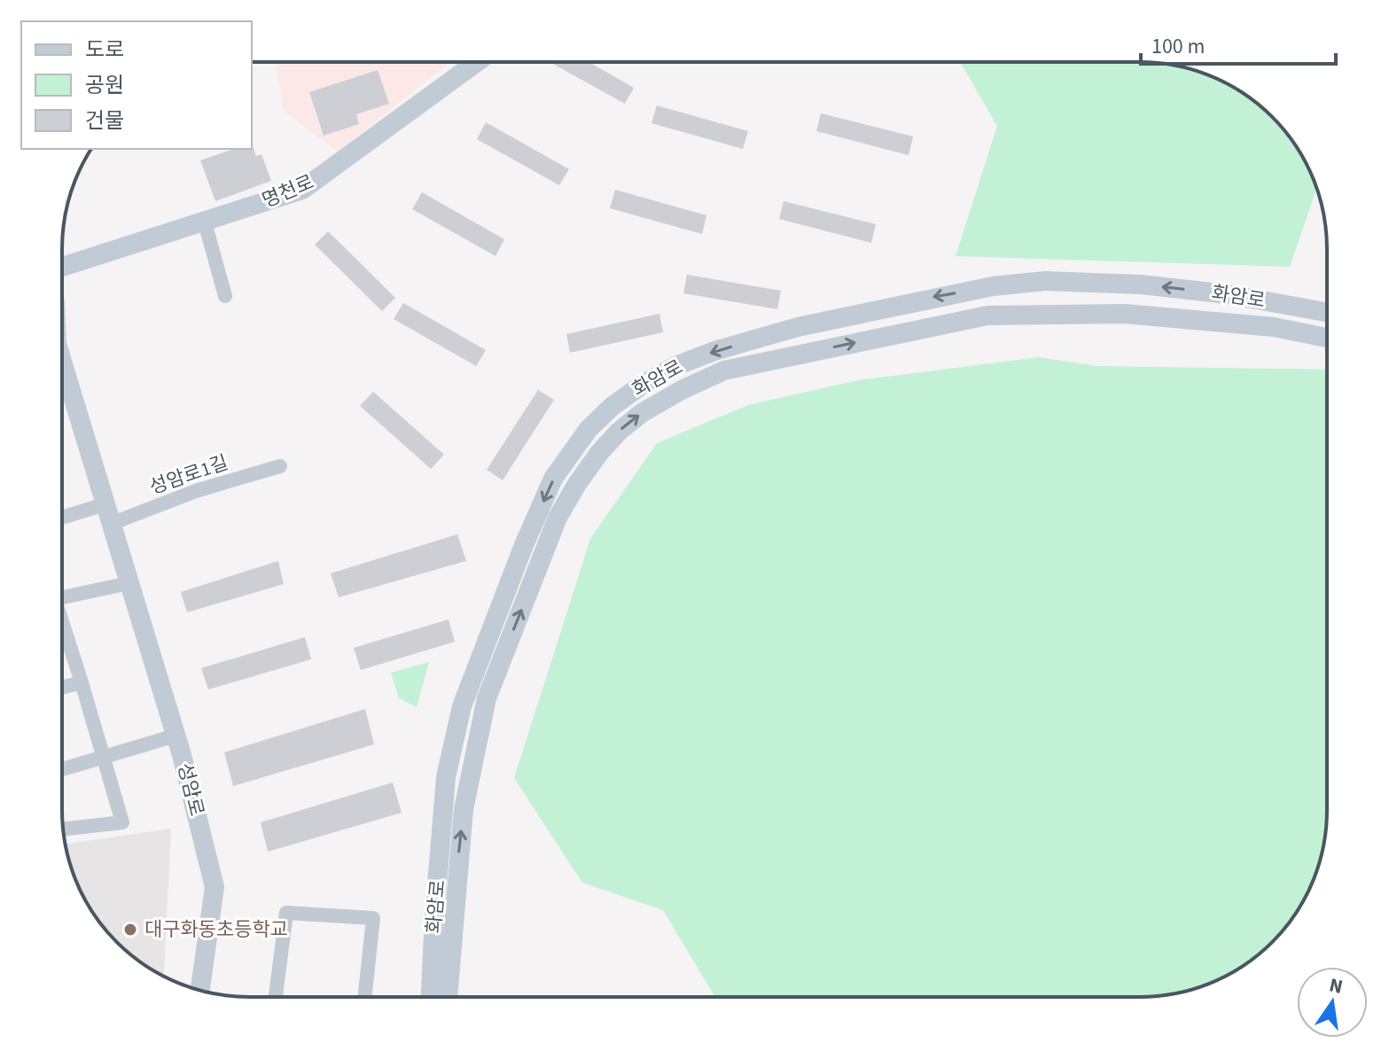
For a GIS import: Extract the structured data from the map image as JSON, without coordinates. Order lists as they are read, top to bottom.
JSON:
{
  "streets": {
    "main road": ["명천로", "화암로", "성암로"],
    "street": ["성암로1길"]
  },
  "crossings": [
    ["성암로1길", "성암로"]
  ],
  "places": ["대구화동초등학교"],
  "legend": ["도로", "공원", "건물"],
  "scale_bar": "100 m",
  "north": "top"
}
